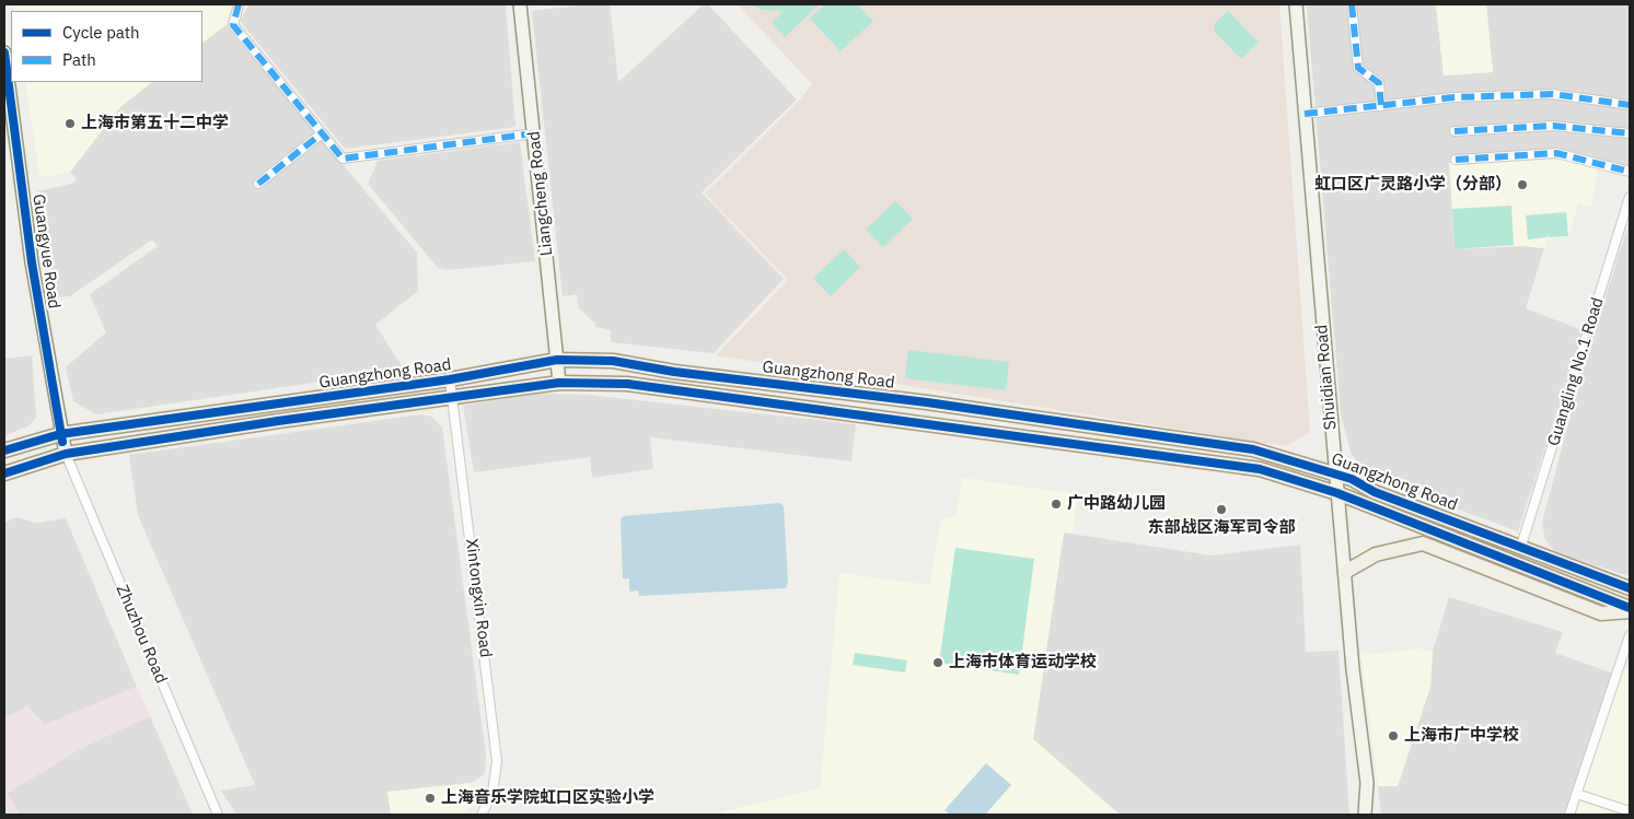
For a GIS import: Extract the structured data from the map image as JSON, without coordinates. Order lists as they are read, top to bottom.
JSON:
{
  "streets": {
    "main road": [
      "Liangcheng Road",
      "Guangyue Road",
      "Guangzhong Road",
      "Shuidian Road"
    ],
    "street": ["Guangling No.1 Road", "Xintongxin Road", "Zhuzhou Road"]
  },
  "crossings": [
    ["Liangcheng Road", "Guangzhong Road"],
    ["Guangyue Road", "Guangzhong Road"],
    ["Guangyue Road", "Zhuzhou Road"],
    ["Guangling No.1 Road", "Guangzhong Road"],
    ["Guangzhong Road", "Shuidian Road"],
    ["Guangzhong Road", "Xintongxin Road"],
    ["Guangzhong Road", "Zhuzhou Road"]
  ],
  "places": [
    "上海市第五十二中学",
    "虹口区广灵路小学（分部）",
    "广中路幼儿园",
    "东部战区海军司令部",
    "上海市体育运动学校",
    "上海市广中学校",
    "上海音乐学院虹口区实验小学"
  ],
  "legend": ["Cycle path", "Path"]
}
